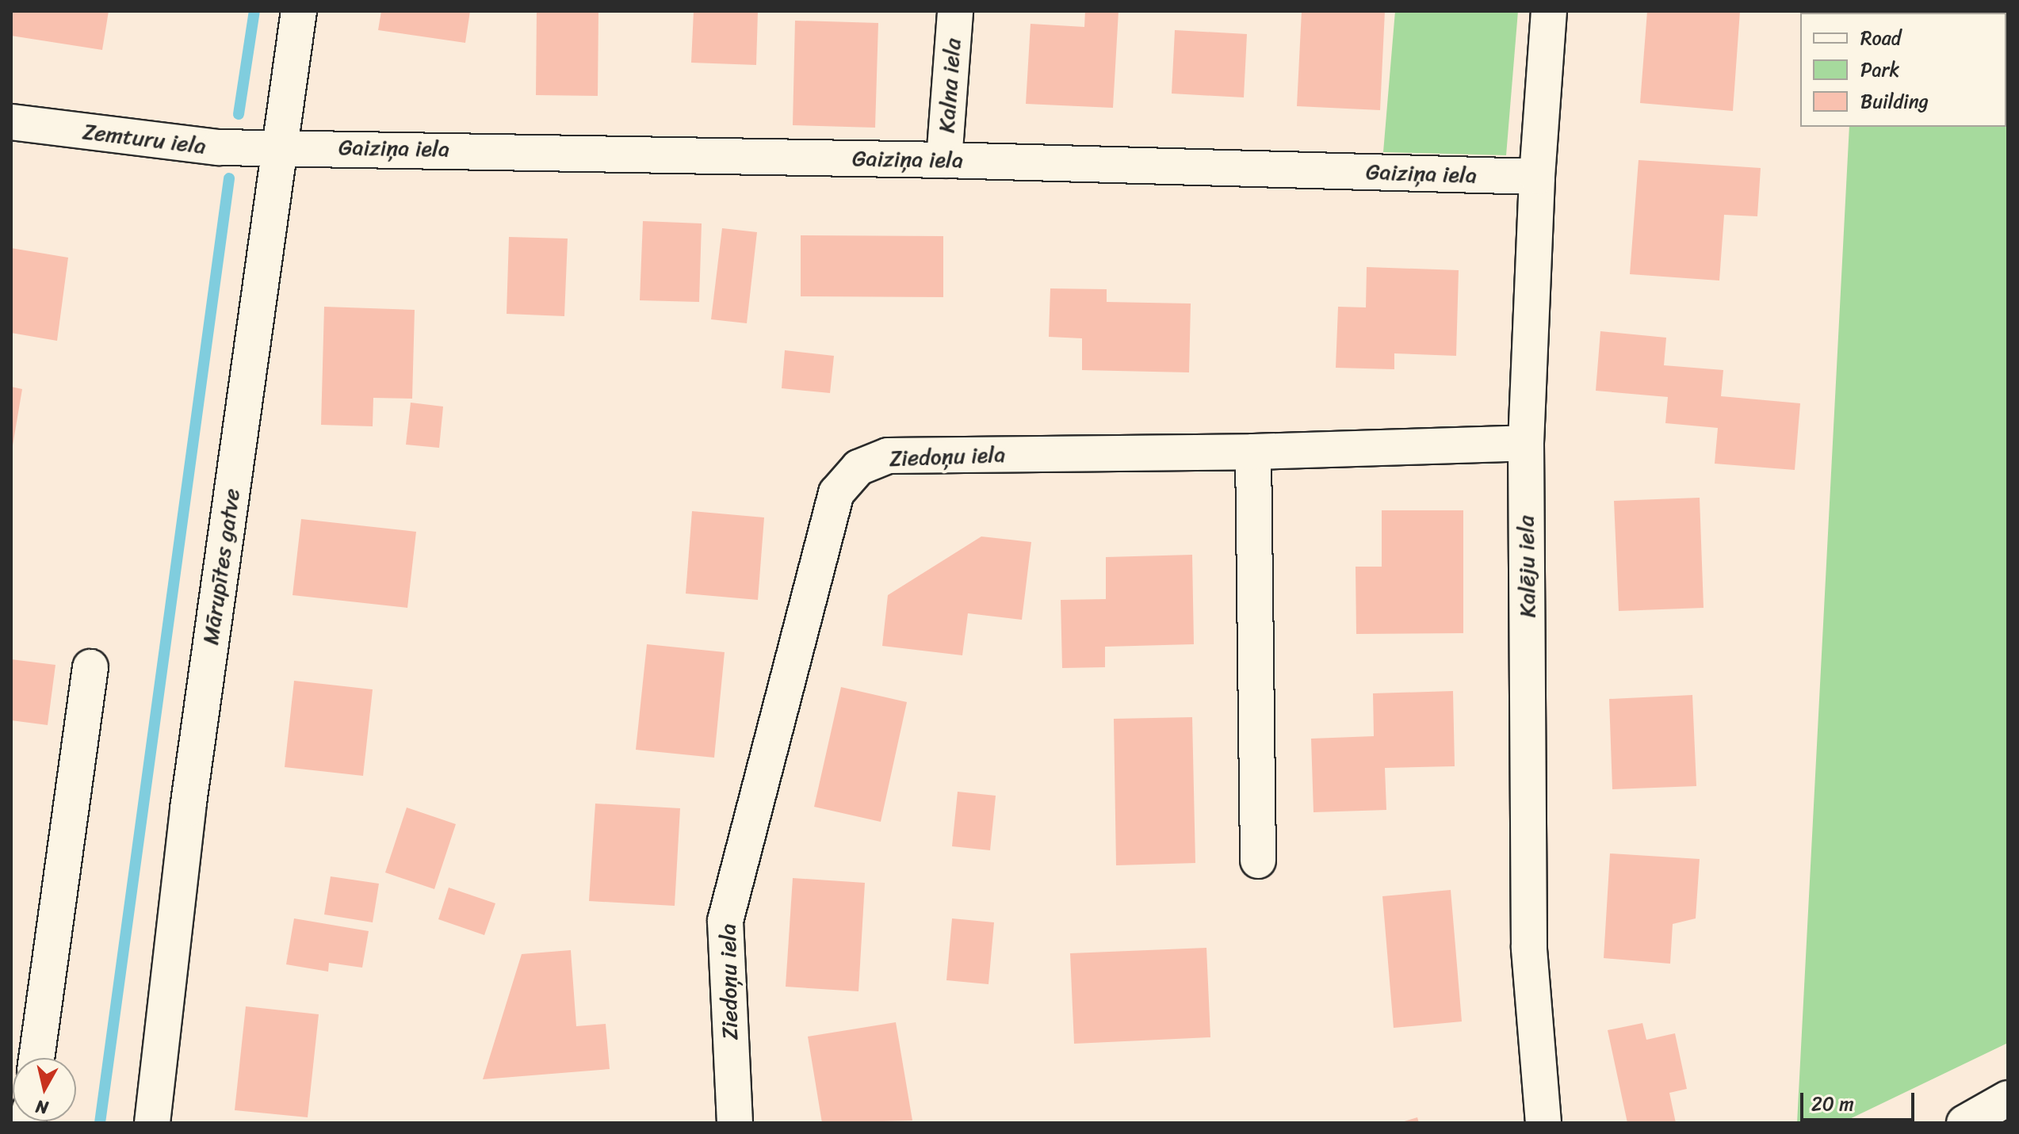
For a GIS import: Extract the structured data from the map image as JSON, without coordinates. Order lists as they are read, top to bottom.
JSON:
{
  "streets": {
    "street": [
      "Kalna iela",
      "Zemturu iela",
      "Gaiziņa iela",
      "Ziedoņu iela",
      "Mārupītes gatve",
      "Kalēju iela"
    ]
  },
  "crossings": [
    ["Kalna iela", "Gaiziņa iela"],
    ["Zemturu iela", "Gaiziņa iela"],
    ["Zemturu iela", "Mārupītes gatve"],
    ["Gaiziņa iela", "Mārupītes gatve"],
    ["Gaiziņa iela", "Kalēju iela"],
    ["Ziedoņu iela", "Kalēju iela"]
  ],
  "legend": ["Road", "Park", "Building"],
  "scale_bar": "20 m",
  "north": "bottom"
}
